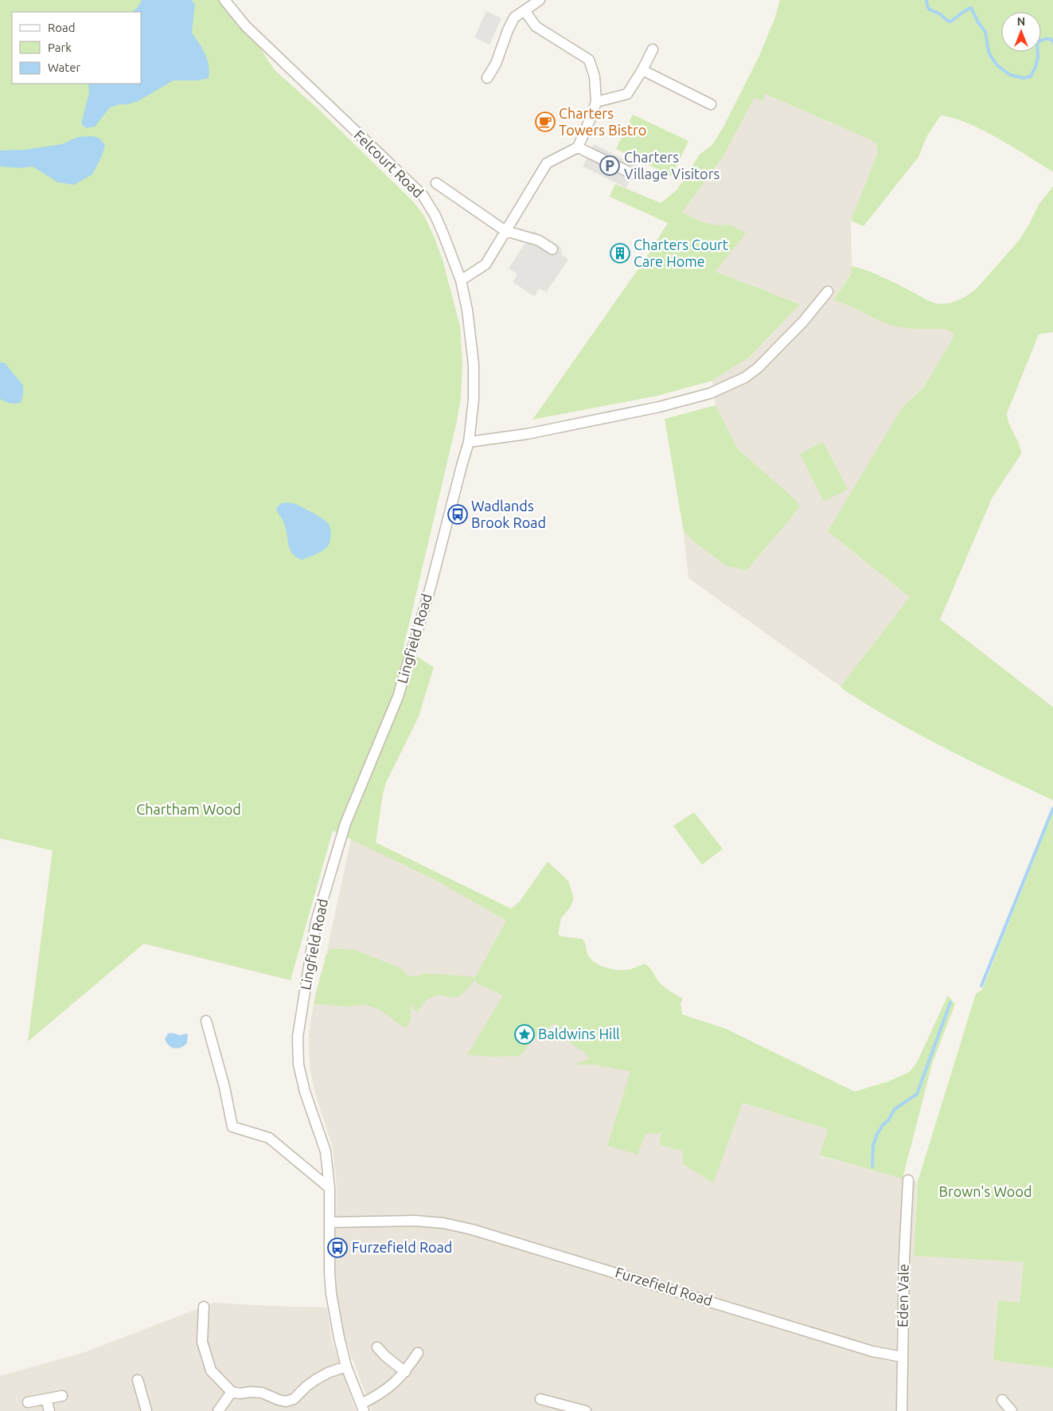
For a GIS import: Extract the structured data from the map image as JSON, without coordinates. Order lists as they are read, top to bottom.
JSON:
{
  "streets": {
    "street": [
      "Felcourt Road",
      "Lingfield Road",
      "Furzefield Road",
      "Eden Vale"
    ]
  },
  "crossings": [
    ["Felcourt Road", "Lingfield Road"],
    ["Lingfield Road", "Furzefield Road"],
    ["Furzefield Road", "Eden Vale"]
  ],
  "parks": ["Chartham Wood", "Brown's Wood"],
  "places": {
    "cafe": ["Charters Towers Bistro"],
    "parking": ["Charters Village Visitors"],
    "building": ["Charters Court Care Home"],
    "bus stop": ["Wadlands Brook Road", "Furzefield Road"],
    "place": ["Baldwins Hill"]
  },
  "legend": ["Road", "Park", "Water"],
  "north": "top"
}
